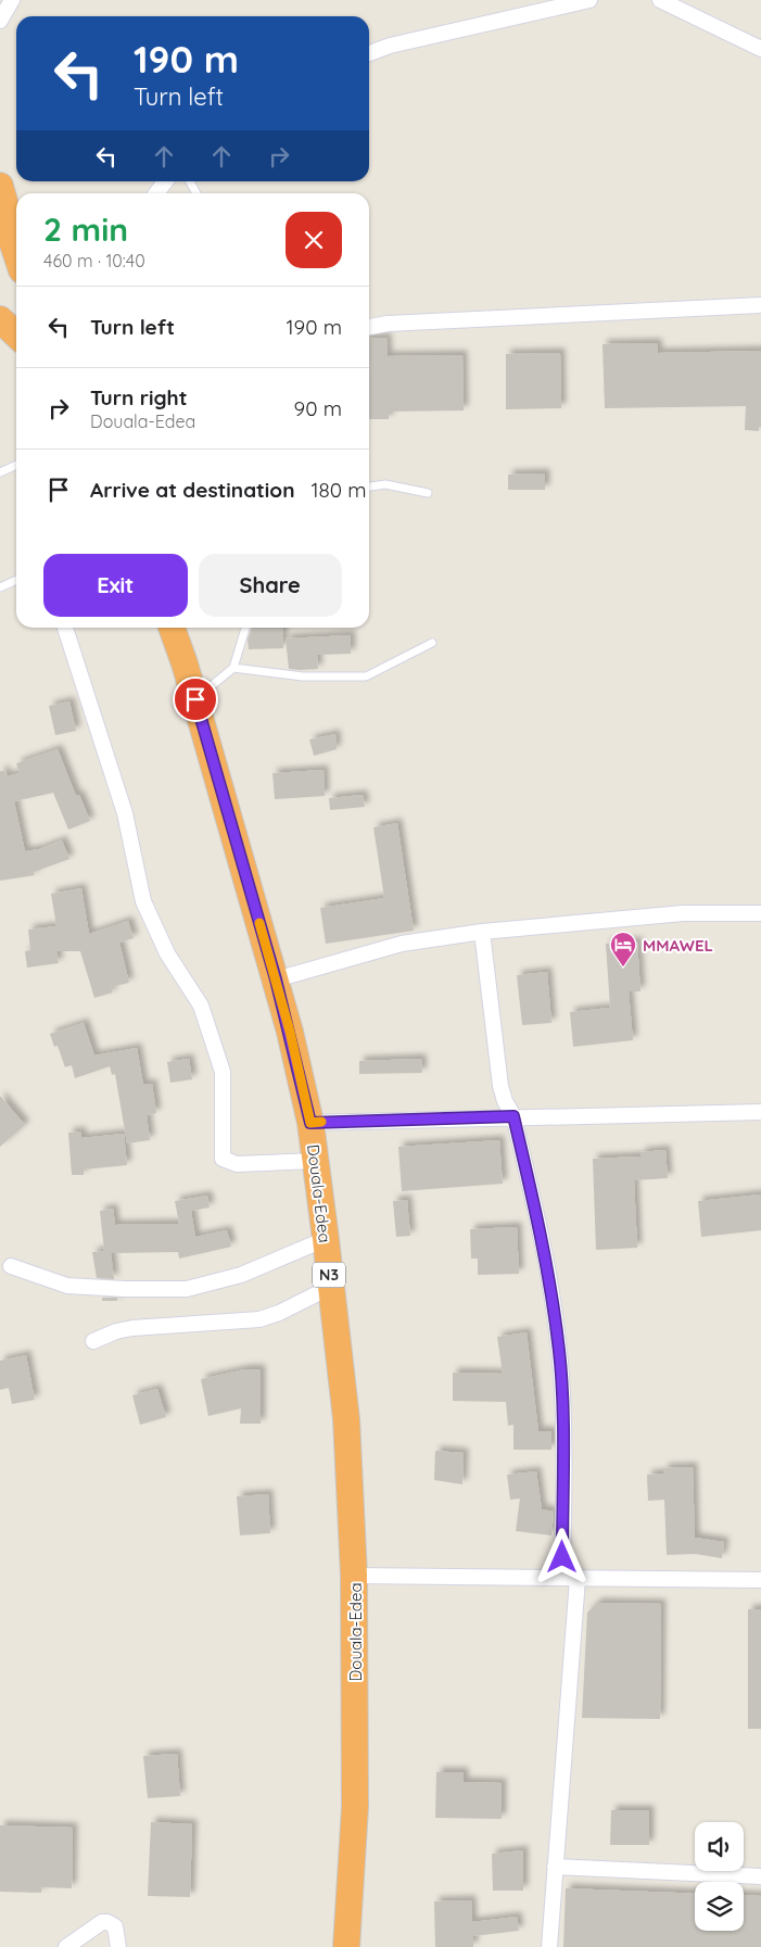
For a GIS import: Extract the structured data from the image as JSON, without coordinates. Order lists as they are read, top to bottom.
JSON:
{
  "streets": {
    "highway": ["Douala-Edea", "N3"]
  },
  "places": {
    "hotel": ["MMAWEL"]
  },
  "page": {
    "turn": ["190 m", "Turn left"],
    "heading": ["2 min", "460 m · 10:40"],
    "list": [
      {
        "name": "Turn left",
        "value": "190 m"
      },
      {
        "name": "Turn right",
        "note": "Douala-Edea",
        "value": "90 m"
      },
      {
        "name": "Arrive at destination",
        "value": "180 m"
      }
    ],
    "buttons": ["Exit", "Share"]
  }
}
